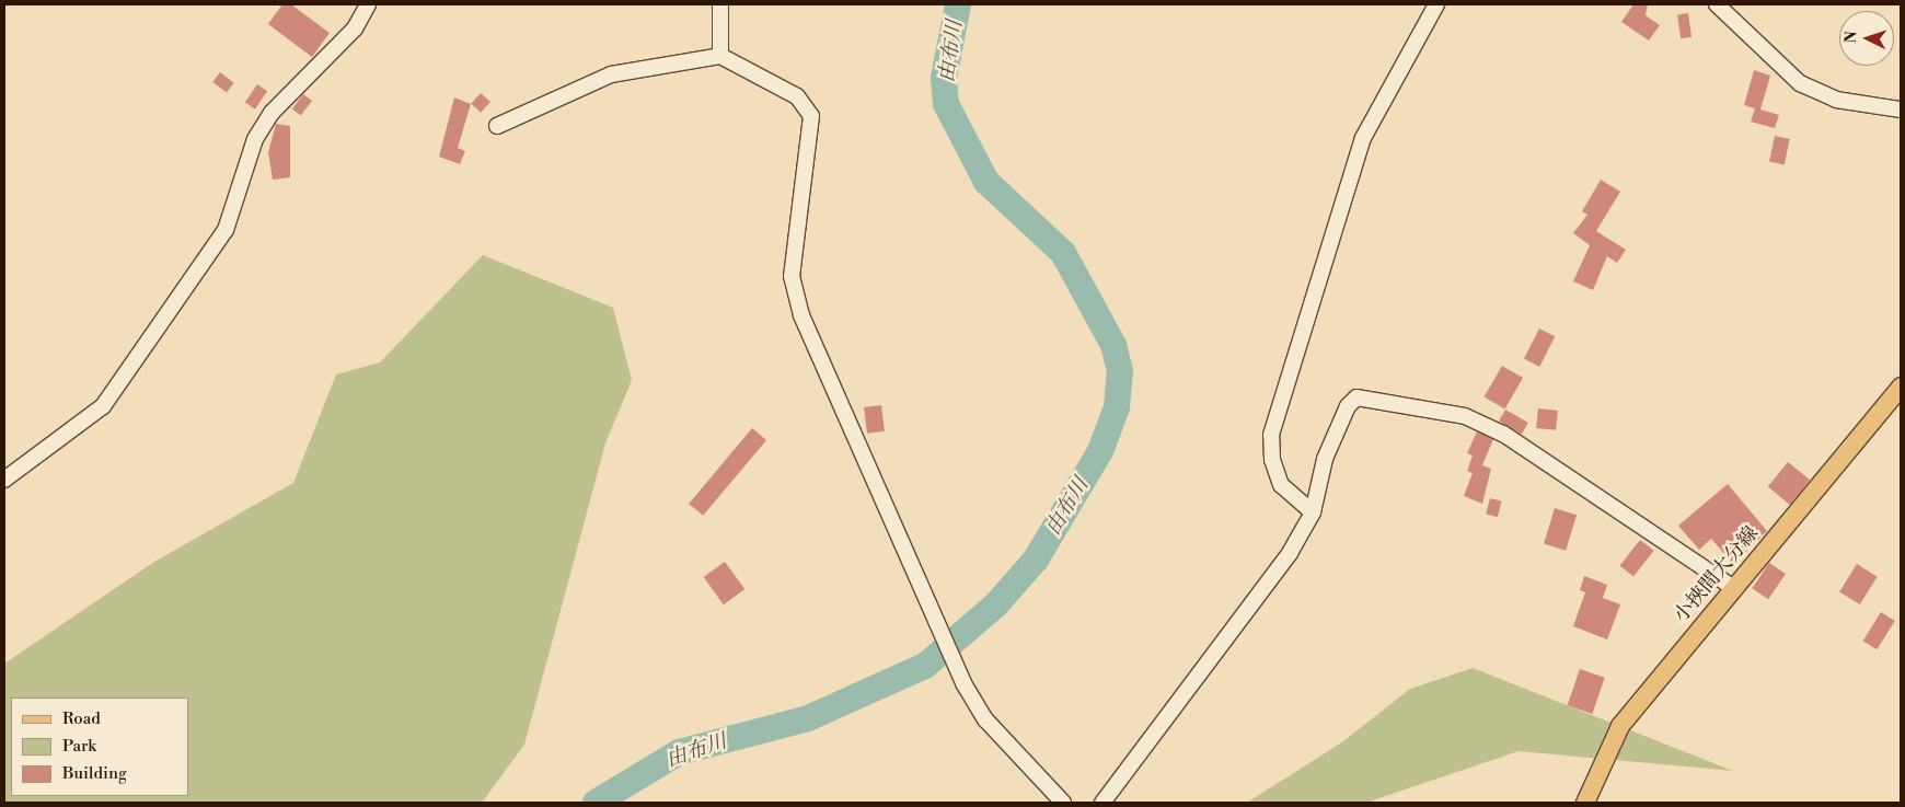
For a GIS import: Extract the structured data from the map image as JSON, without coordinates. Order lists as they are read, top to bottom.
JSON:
{
  "streets": {
    "main road": ["小挾間大分線"]
  },
  "water": ["由布川"],
  "legend": ["Road", "Park", "Building"],
  "north": "left"
}
